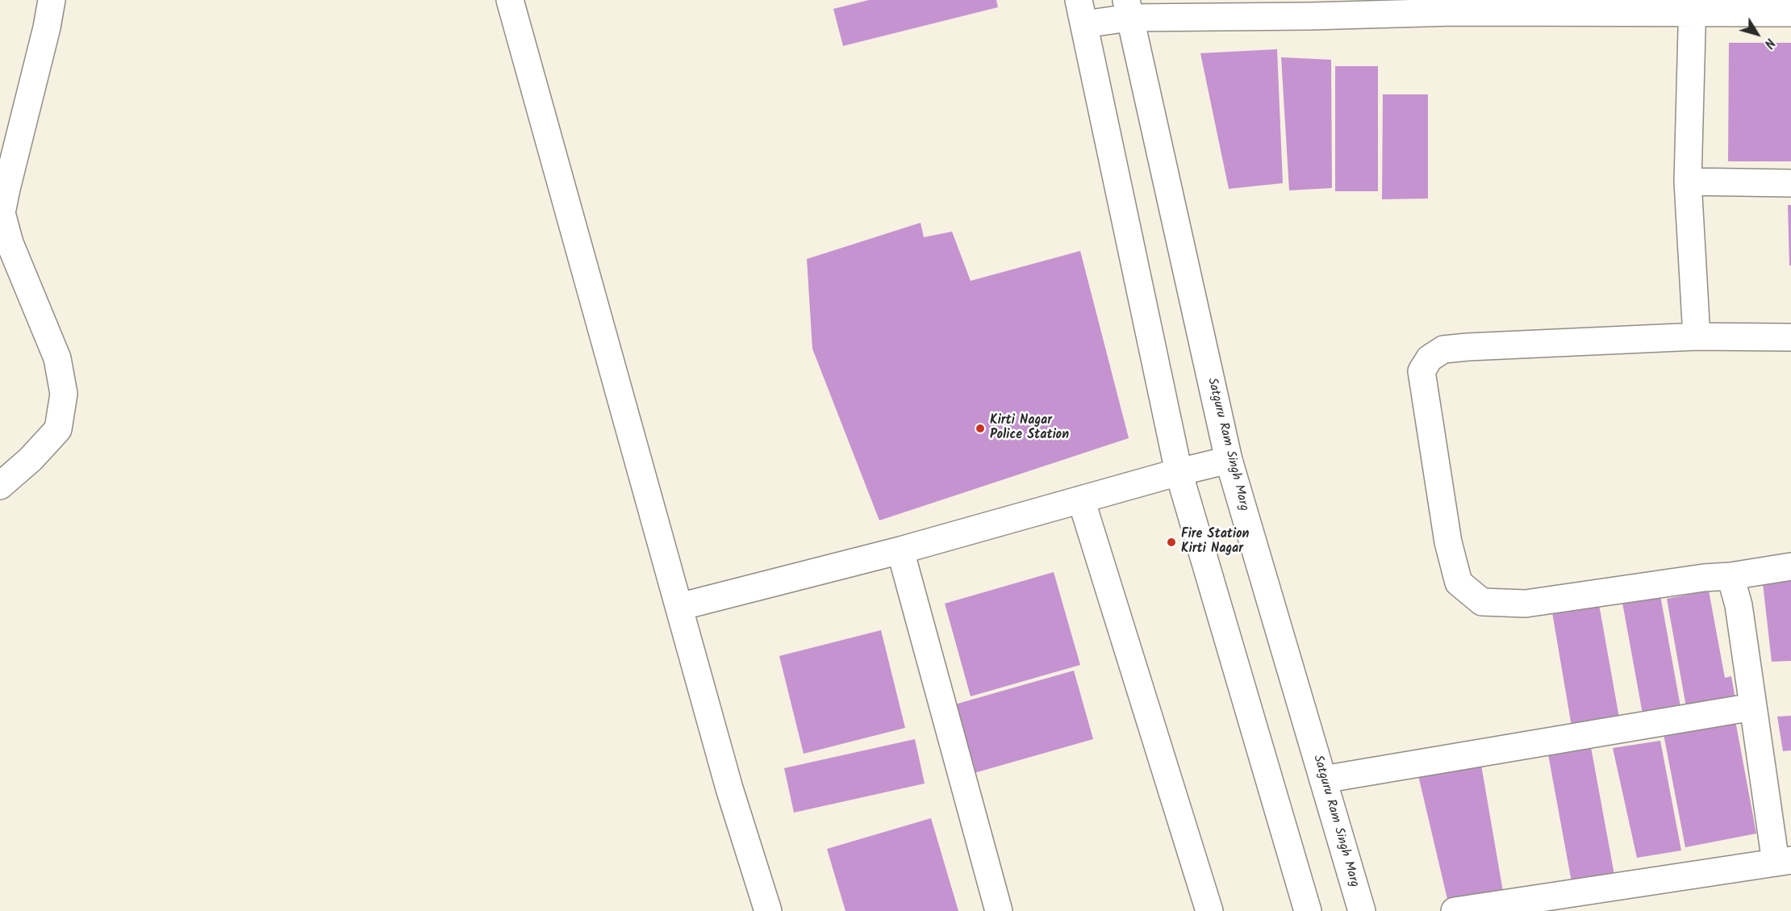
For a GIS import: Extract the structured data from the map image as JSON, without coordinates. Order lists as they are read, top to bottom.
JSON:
{
  "streets": {
    "street": ["Satguru Ram Singh Marg"]
  },
  "places": ["Kirti Nagar Police Station", "Fire Station Kirti Nagar"],
  "north": "bottom right"
}
